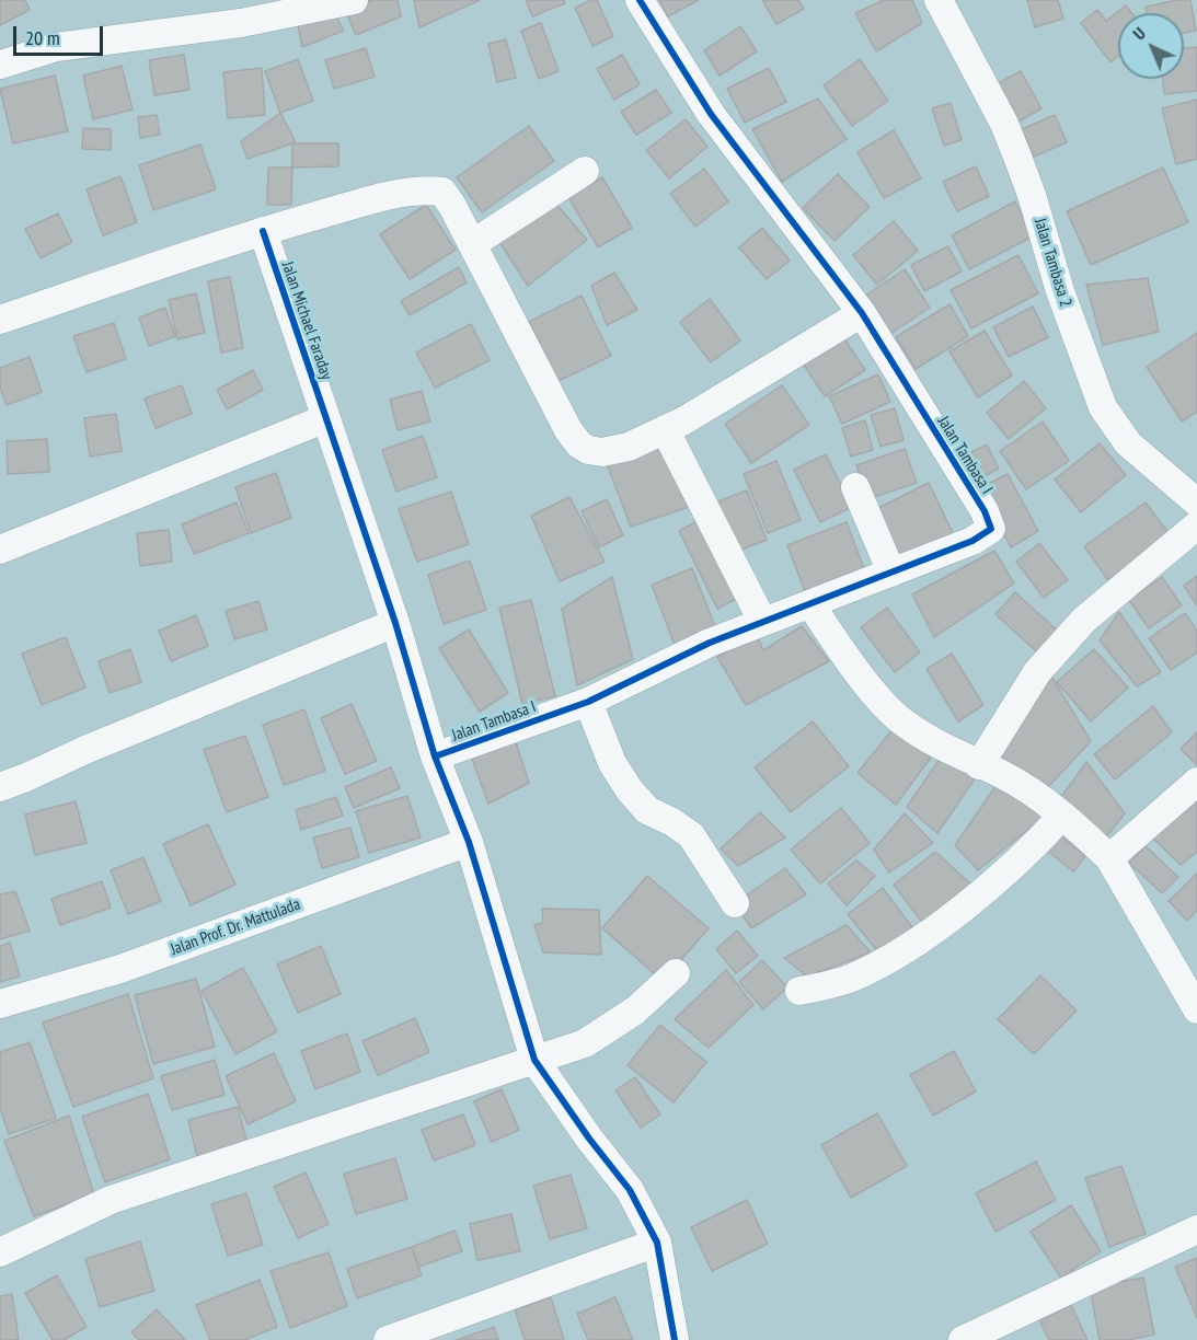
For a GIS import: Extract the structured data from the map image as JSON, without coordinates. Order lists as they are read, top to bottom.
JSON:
{
  "streets": {
    "street": [
      "Jalan Tambasa 2",
      "Jalan Michael Faraday",
      "Jalan Tambasa I",
      "Jalan Prof. Dr. Mattulada"
    ]
  },
  "crossings": [
    ["Jalan Michael Faraday", "Jalan Tambasa I"],
    ["Jalan Michael Faraday", "Jalan Prof. Dr. Mattulada"]
  ],
  "scale_bar": "20 m",
  "north": "top left"
}
